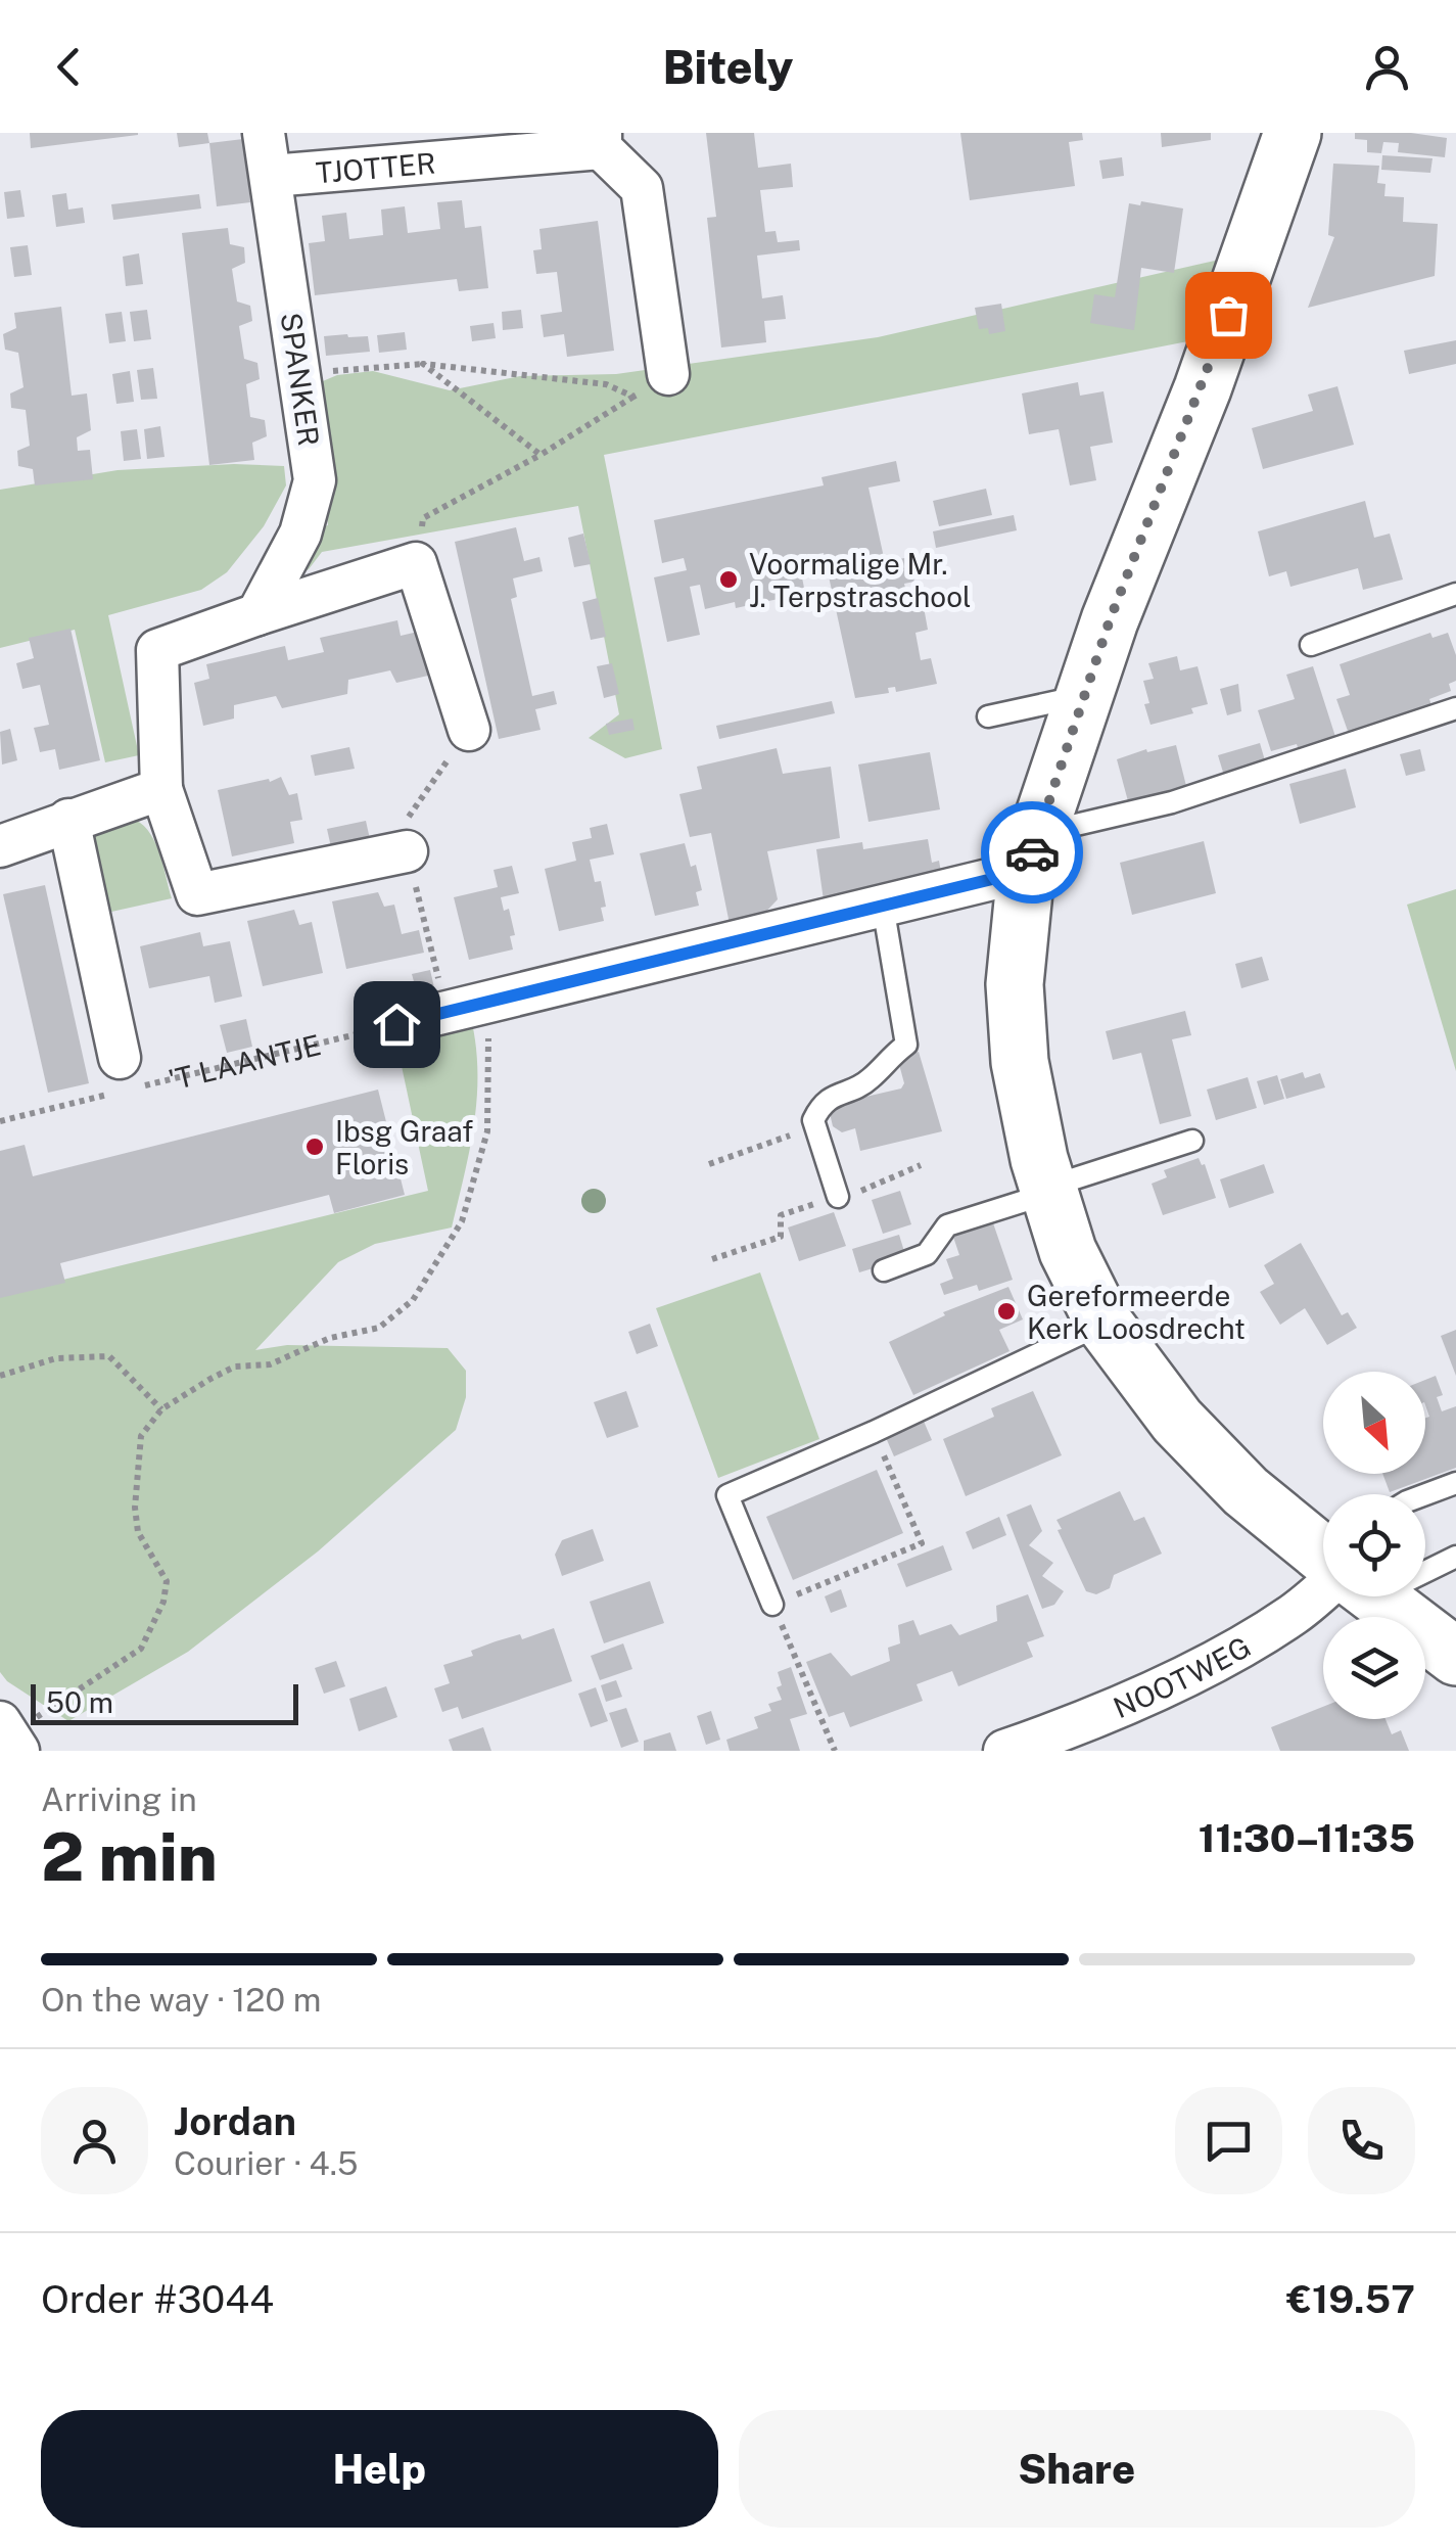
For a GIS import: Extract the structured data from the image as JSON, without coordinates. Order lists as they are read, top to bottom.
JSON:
{
  "streets": {
    "street": ["TJOTTER", "SPANKER", "NOOTWEG"],
    "path": ["'T LAANTJE"]
  },
  "crossings": [
    ["TJOTTER", "SPANKER"]
  ],
  "places": ["Voormalige Mr. J. Terpstraschool", "Ibsg Graaf Floris", "Gereformeerde Kerk Loosdrecht"],
  "scale_bar": "50 m",
  "north": "bottom right",
  "page": {
    "header": "Bitely",
    "scale": "50 m",
    "heading": ["2 min", "Arriving in", "11:30–11:35"],
    "panel": [
      "Jordan",
      "Courier · 4.5",
      "Order #3044",
      "€19.57"
    ],
    "bar": "On the way · 120 m",
    "buttons": ["Help", "Share"]
  }
}
